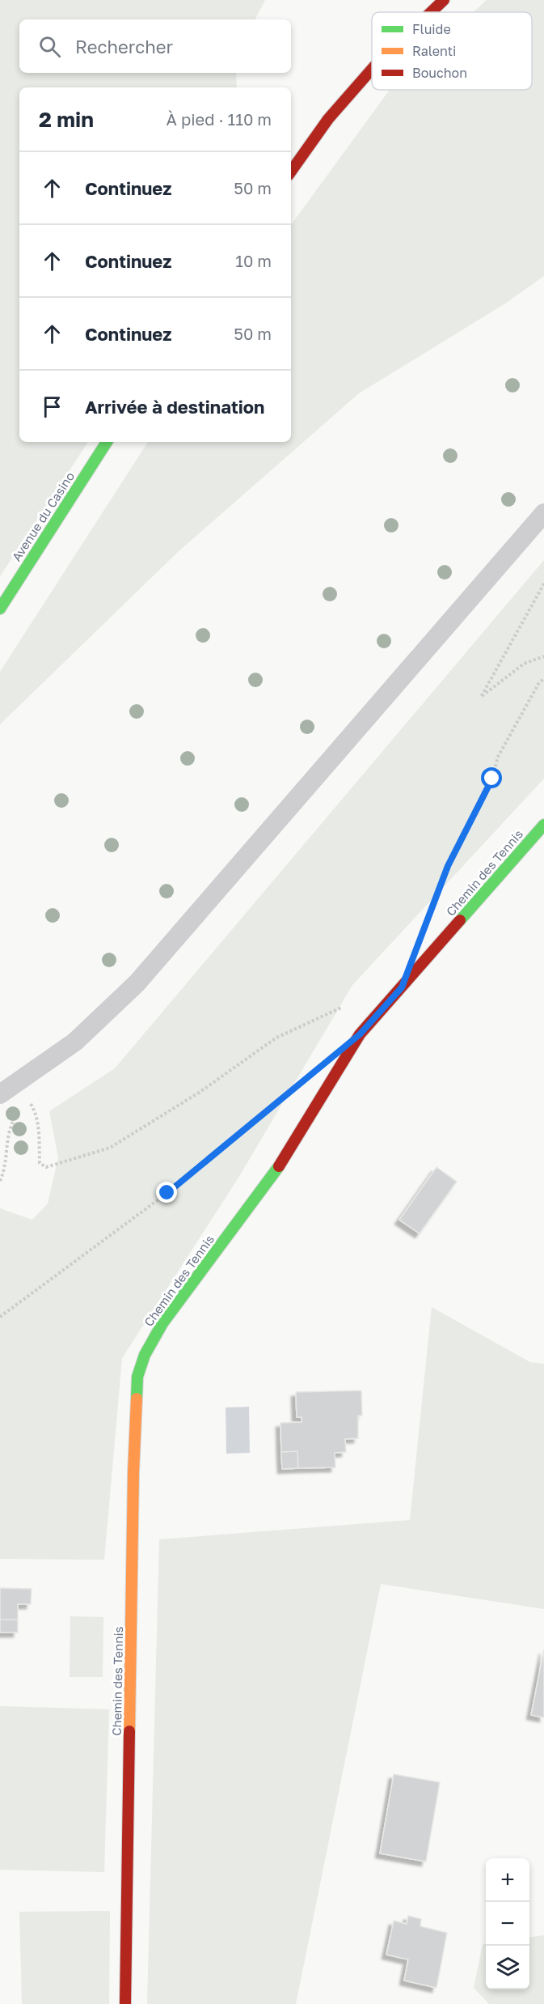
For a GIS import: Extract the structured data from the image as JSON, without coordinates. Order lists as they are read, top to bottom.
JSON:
{
  "streets": {
    "street": ["Avenue du Casino", "Chemin des Tennis"]
  },
  "legend": ["Fluide", "Ralenti", "Bouchon"],
  "page": {
    "search": "Rechercher",
    "heading": ["2 min", "À pied · 110 m"],
    "list": [
      ["Continuez", "50 m"],
      ["Continuez", "10 m"],
      ["Continuez", "50 m"],
      "Arrivée à destination"
    ],
    "map_buttons": ["+", "−"]
  }
}
